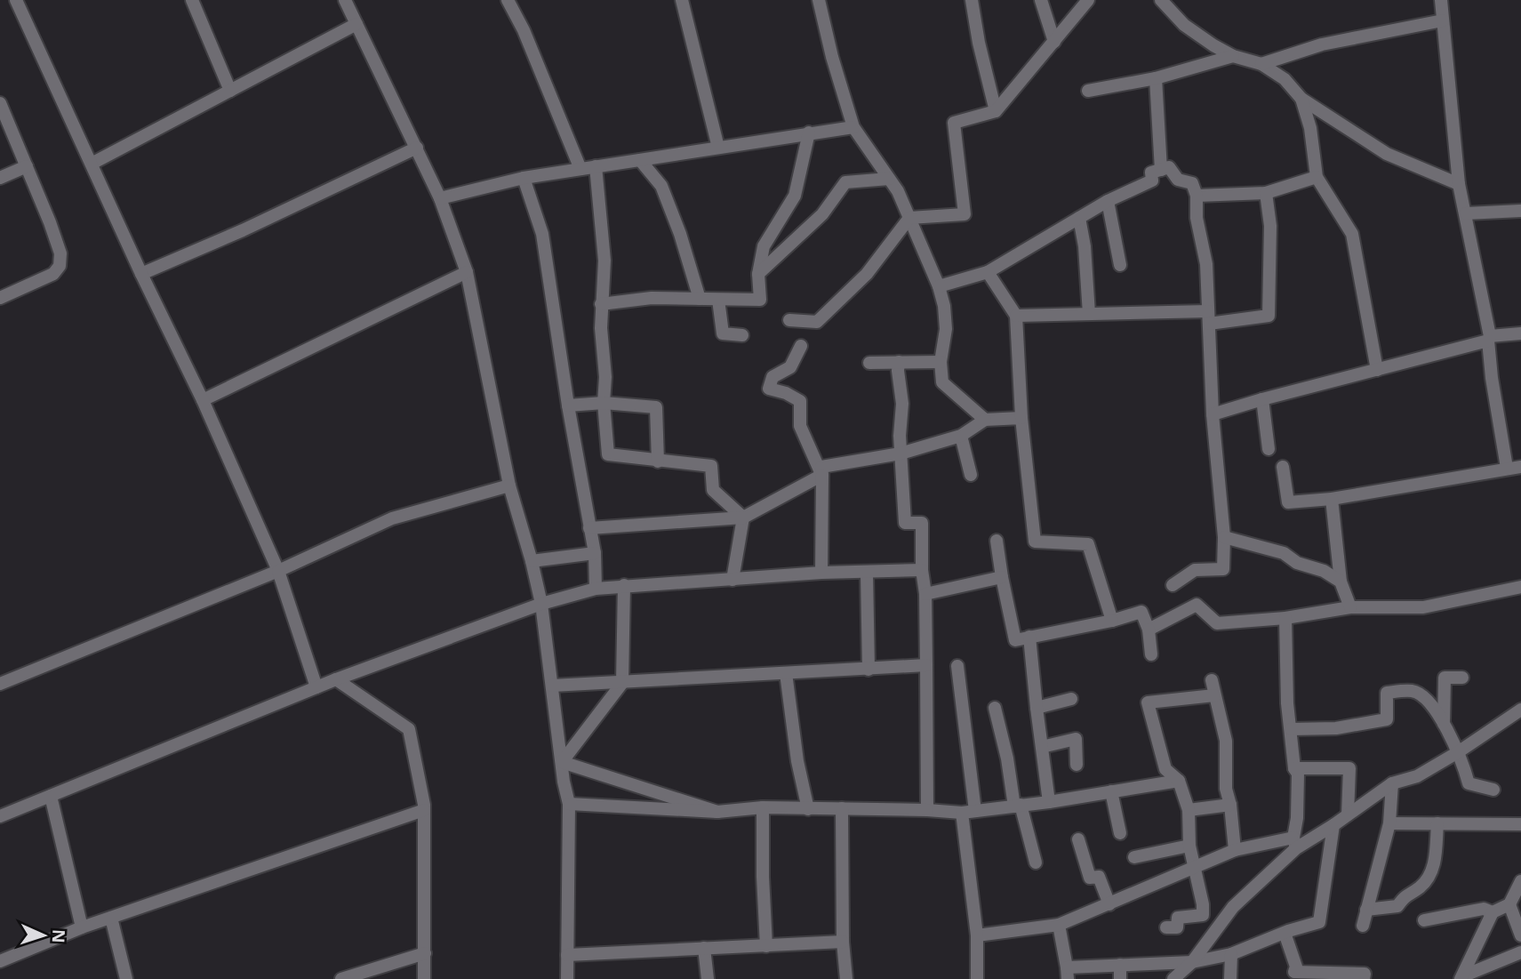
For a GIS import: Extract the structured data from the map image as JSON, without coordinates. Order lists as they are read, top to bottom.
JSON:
{
  "north": "right"
}
